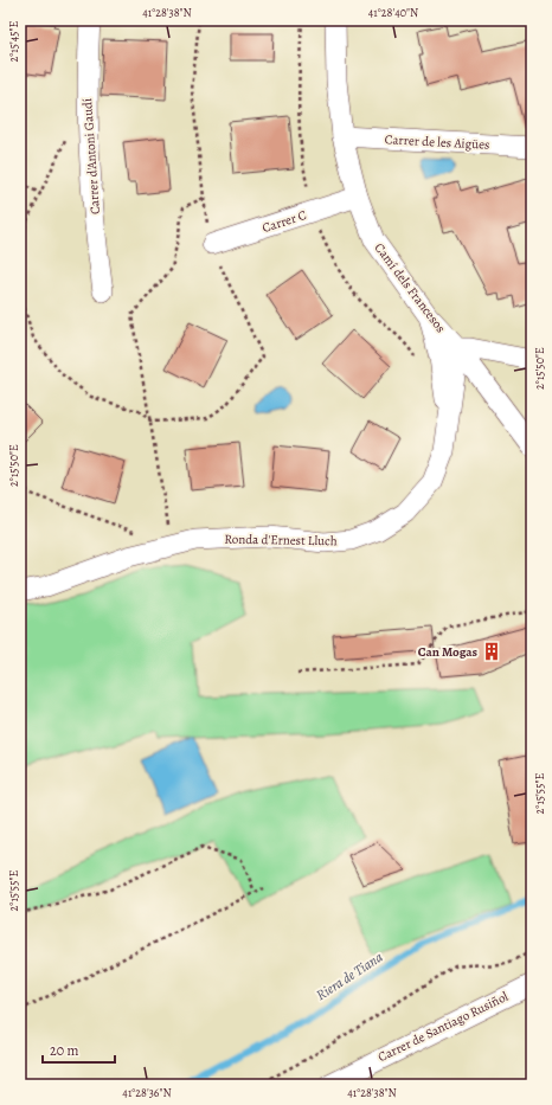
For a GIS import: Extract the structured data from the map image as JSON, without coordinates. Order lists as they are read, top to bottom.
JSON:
{
  "streets": {
    "street": [
      "Carrer de les Aigües",
      "Carrer d'Antoni Gaudí",
      "Carrer C",
      "Camí dels Francesos",
      "Ronda d'Ernest Lluch",
      "Carrer de Santiago Rusiñol"
    ]
  },
  "crossings": [
    ["Carrer de les Aigües", "Camí dels Francesos"],
    ["Carrer C", "Camí dels Francesos"],
    ["Camí dels Francesos", "Ronda d'Ernest Lluch"]
  ],
  "water": ["Riera de Tiana"],
  "places": {
    "building": ["Can Mogas"]
  },
  "scale_bar": "20 m",
  "coordinates": [
    "41°28'38\"N",
    "41°28'40\"N",
    "2°15'45\"E",
    "2°15'50\"E",
    "2°15'55\"E",
    "41°28'36\"N"
  ]
}
